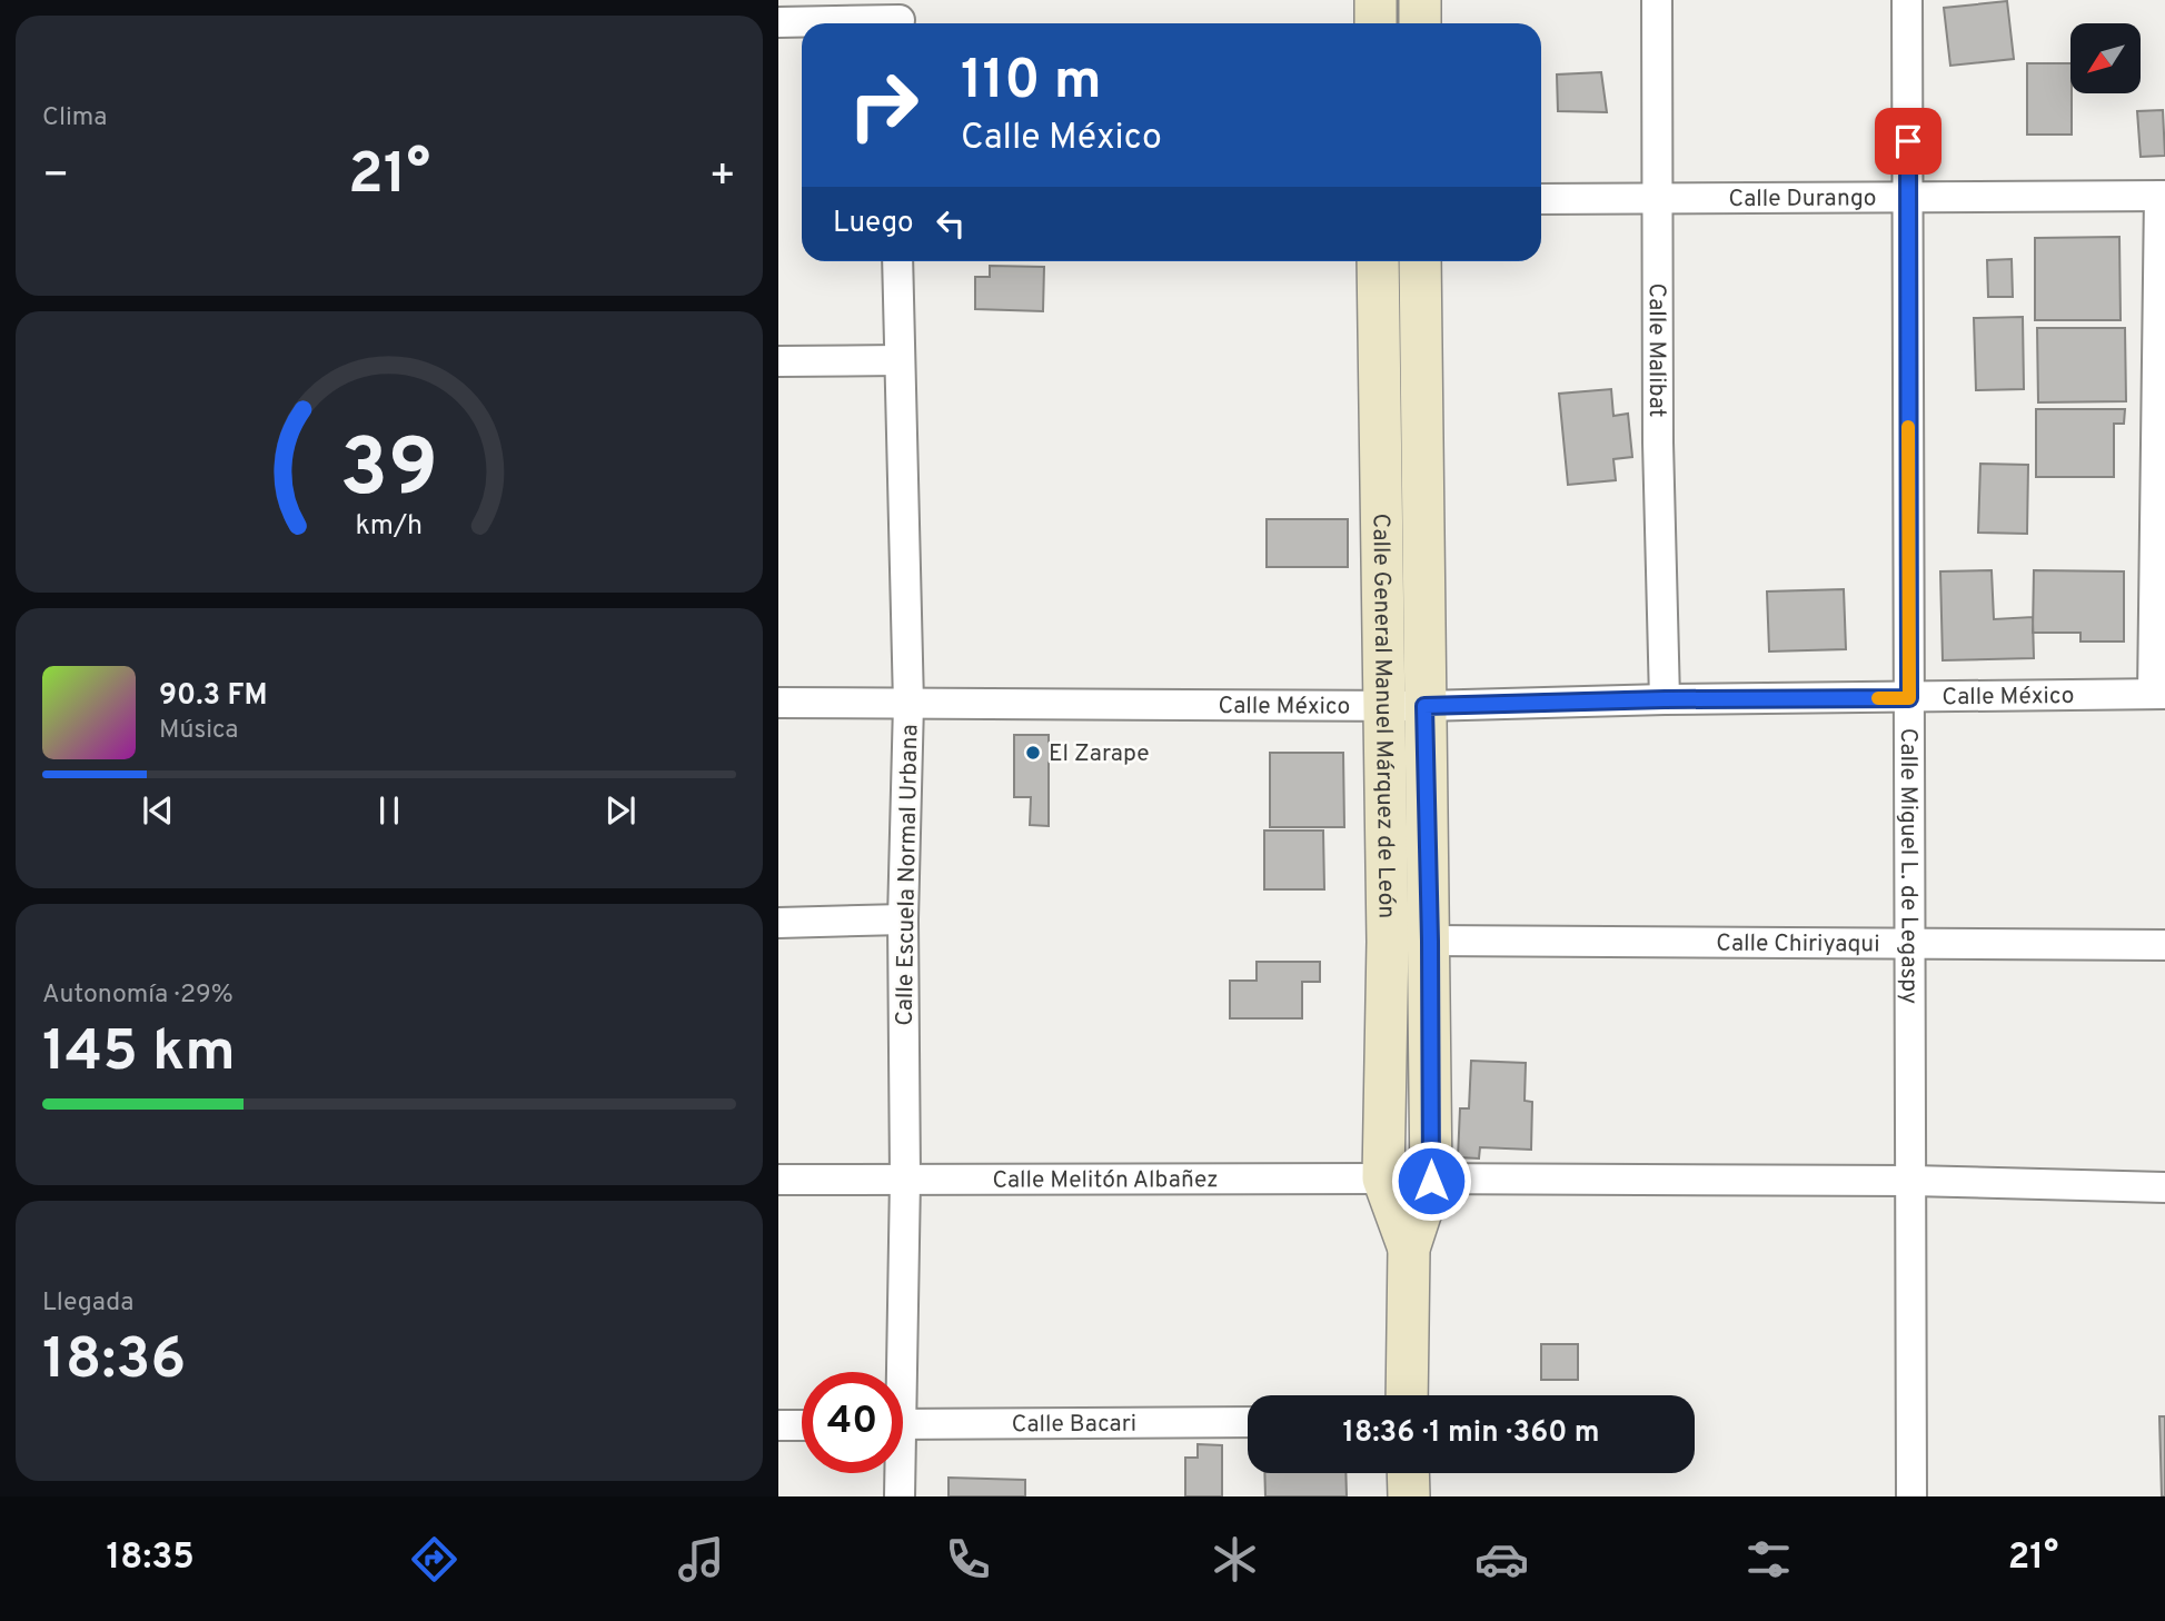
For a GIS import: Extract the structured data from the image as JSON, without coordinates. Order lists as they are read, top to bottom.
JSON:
{
  "streets": {
    "street": [
      "Calle Durango",
      "Calle Malibat",
      "Calle México",
      "Calle General Manuel Márquez de León",
      "Calle Miguel L. de Legaspy",
      "Calle Escuela Normal Urbana",
      "Calle Chiriyaqui",
      "Calle Melitón Albañez",
      "Calle Bacari"
    ]
  },
  "crossings": [
    ["Calle Durango", "Calle Malibat"],
    ["Calle Durango", "Calle Miguel L. de Legaspy"],
    ["Calle Malibat", "Calle México"],
    ["Calle México", "Calle General Manuel Márquez de León"],
    ["Calle México", "Calle Miguel L. de Legaspy"],
    ["Calle México", "Calle Escuela Normal Urbana"],
    ["Calle General Manuel Márquez de León", "Calle Chiriyaqui"],
    ["Calle General Manuel Márquez de León", "Calle Melitón Albañez"],
    ["Calle Miguel L. de Legaspy", "Calle Chiriyaqui"],
    ["Calle Miguel L. de Legaspy", "Calle Melitón Albañez"],
    ["Calle Escuela Normal Urbana", "Calle Melitón Albañez"]
  ],
  "places": ["El Zarape"],
  "north": "bottom left",
  "page": {
    "tile": [
      "Clima",
      ["Autonomía · 29%", "145 km"],
      ["Llegada", "18:36"]
    ],
    "turn": ["110 m", "Calle México"],
    "heat": ["−", "21°", "+"],
    "then": "Luego",
    "song": ["90.3 FM", "Música"],
    "limit": "40",
    "trip": "18:36 · 1 min · 360 m",
    "tabs": ["18:35", "21°"],
    "gauge": ["39", "km/h"]
  }
}
